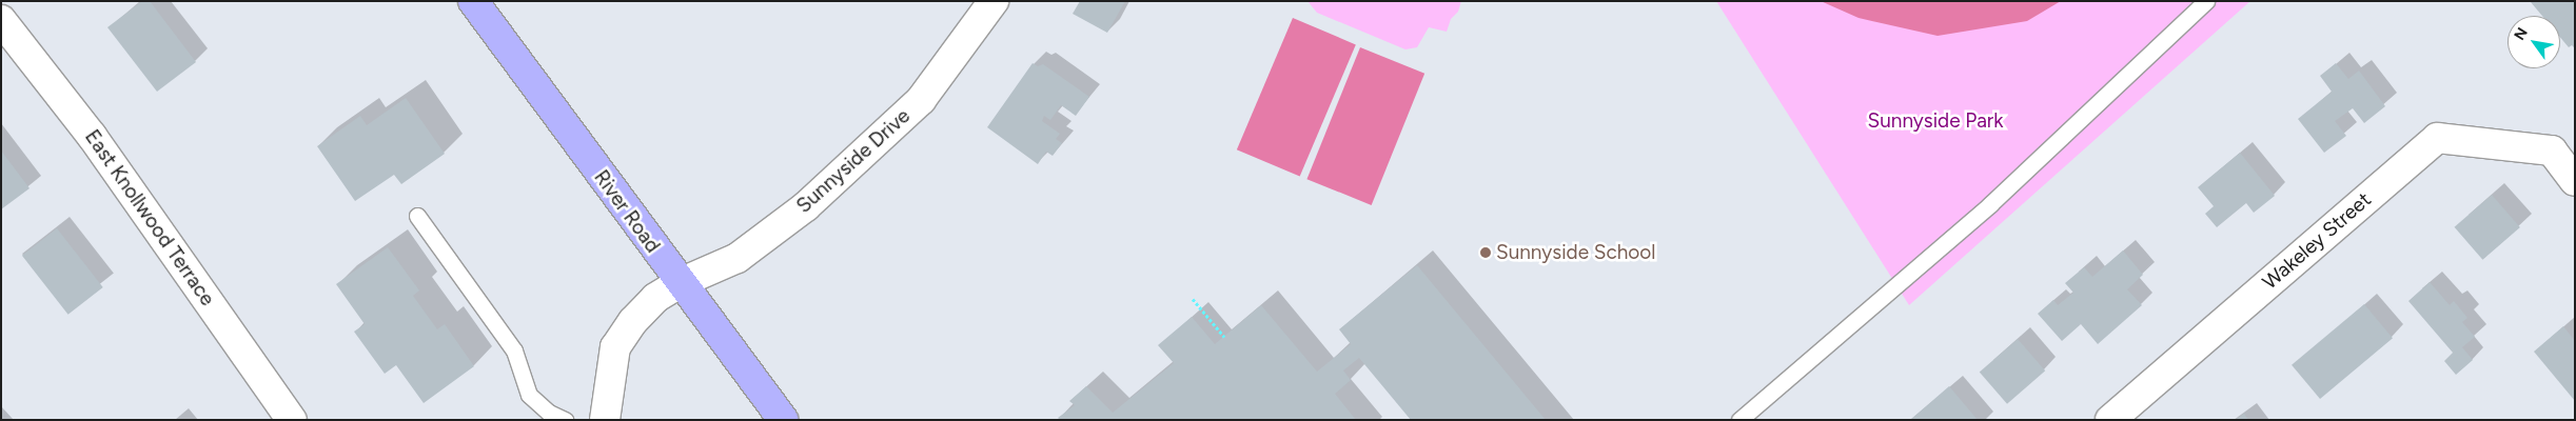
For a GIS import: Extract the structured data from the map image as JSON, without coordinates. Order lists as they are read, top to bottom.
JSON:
{
  "streets": {
    "main road": ["River Road"],
    "street": ["Sunnyside Drive", "East Knollwood Terrace", "Wakeley Street"]
  },
  "crossings": [
    ["Sunnyside Drive", "River Road"]
  ],
  "parks": ["Sunnyside Park"],
  "places": ["Sunnyside School"],
  "north": "top left"
}
